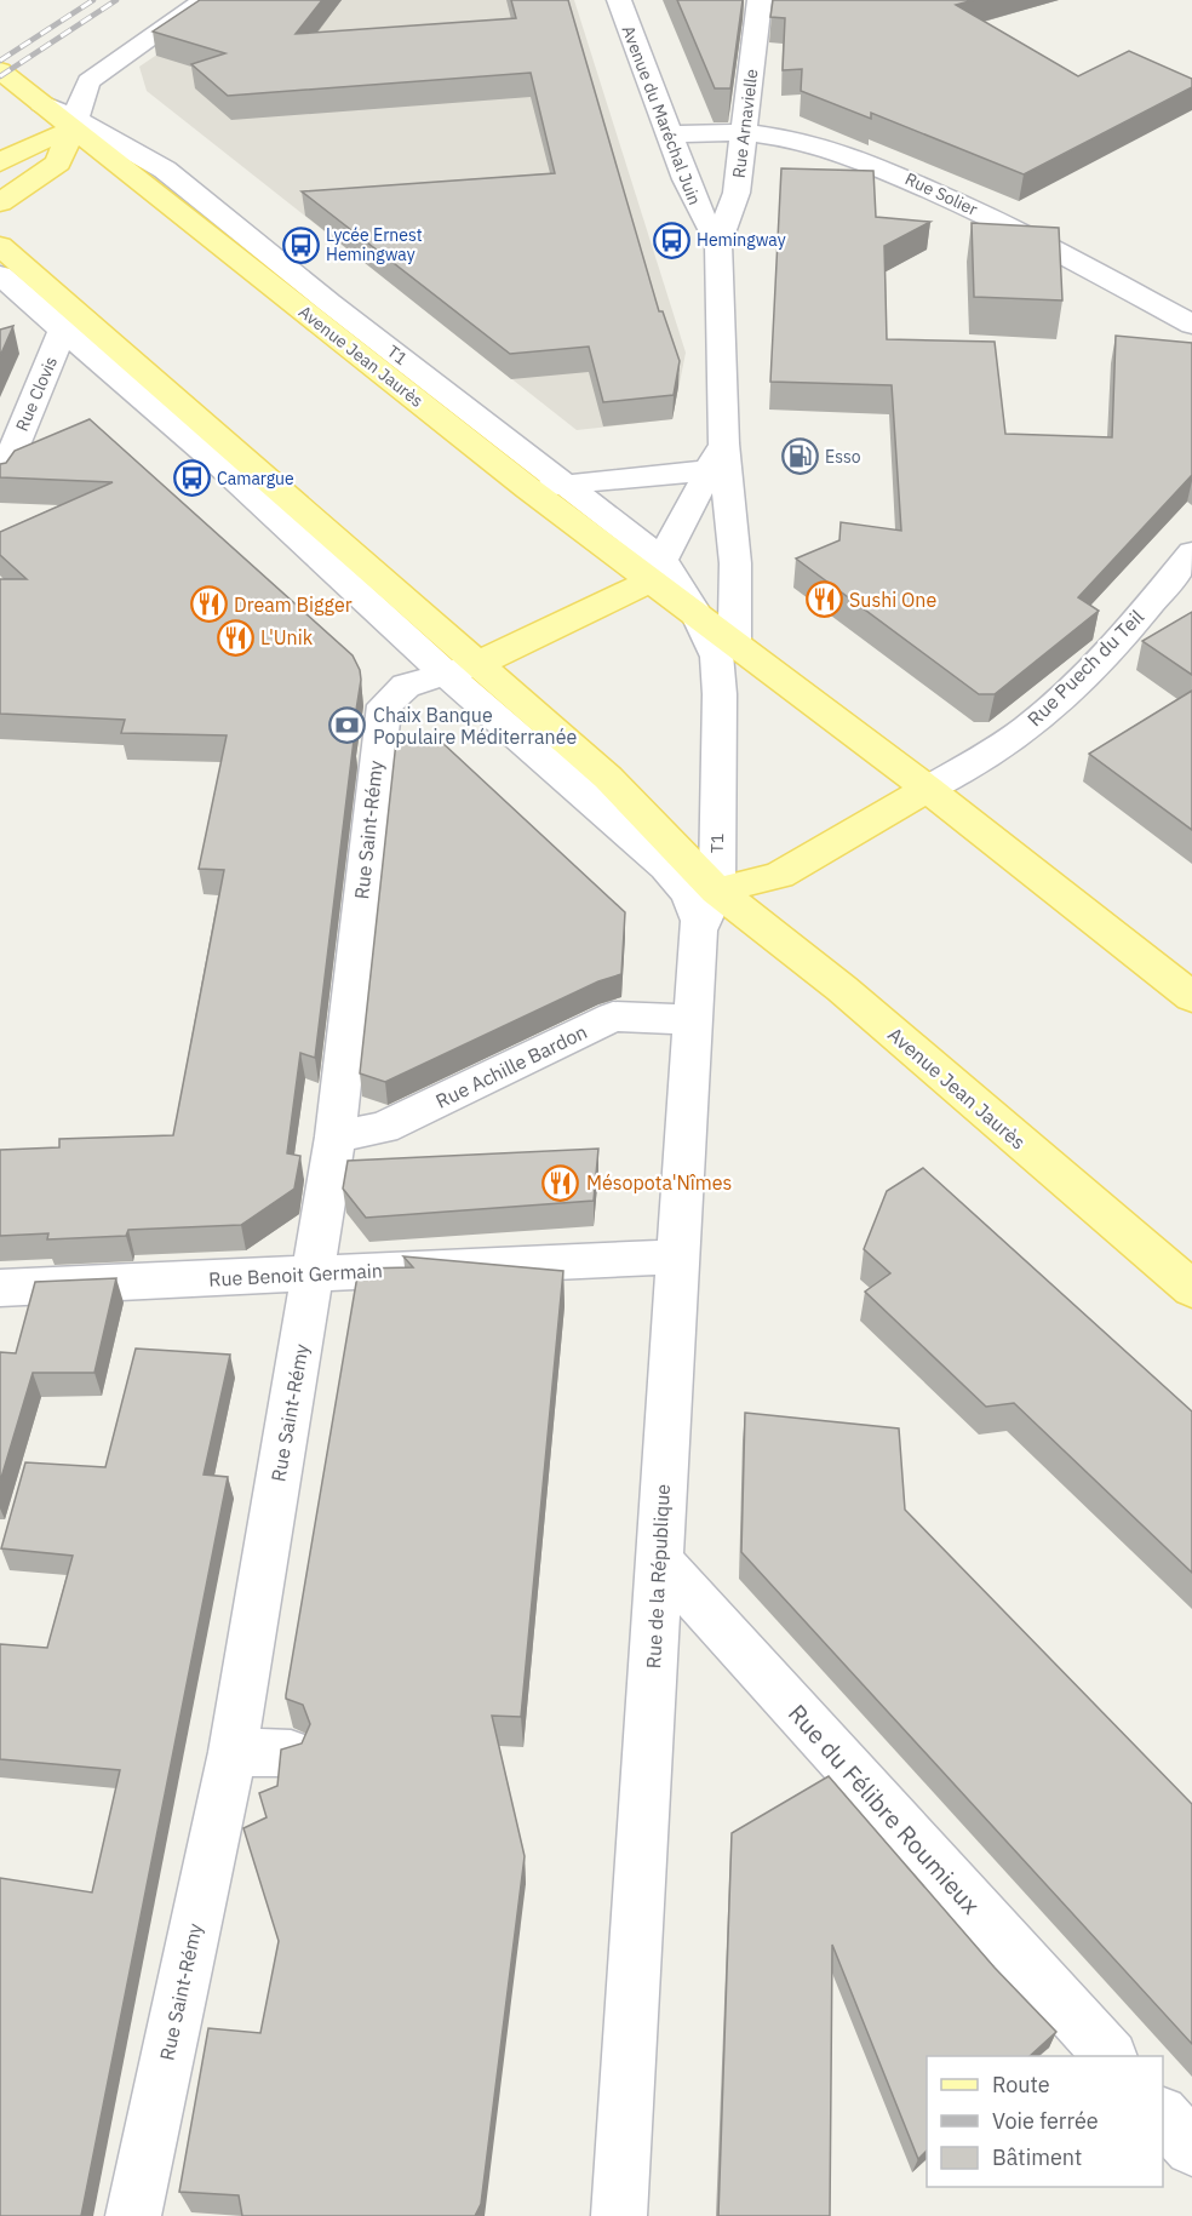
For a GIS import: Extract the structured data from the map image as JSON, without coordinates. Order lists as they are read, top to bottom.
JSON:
{
  "streets": {
    "main road": ["Avenue Jean Jaurès"],
    "street": [
      "Avenue du Maréchal Juin",
      "Rue Arnavielle",
      "Rue Solier",
      "T1",
      "Rue Clovis",
      "Rue Puech du Teil",
      "Rue Saint-Rémy",
      "Rue Achille Bardon",
      "Rue Benoit Germain",
      "Rue de la République",
      "Rue du Félibre Roumieux"
    ]
  },
  "crossings": [
    ["Avenue du Maréchal Juin", "Rue Arnavielle"],
    ["Avenue du Maréchal Juin", "Rue Solier"],
    ["Rue Arnavielle", "Rue Solier"],
    ["T1", "Avenue Jean Jaurès"],
    ["T1", "Rue Clovis"],
    ["T1", "Rue Saint-Rémy"],
    ["T1", "Rue de la République"],
    ["Avenue Jean Jaurès", "Rue Puech du Teil"],
    ["Rue Saint-Rémy", "Rue Achille Bardon"],
    ["Rue Saint-Rémy", "Rue Benoit Germain"],
    ["Rue Achille Bardon", "Rue de la République"],
    ["Rue Benoit Germain", "Rue de la République"],
    ["Rue de la République", "Rue du Félibre Roumieux"]
  ],
  "places": {
    "bus stop": ["Hemingway", "Lycée Ernest Hemingway", "Camargue"],
    "fuel station": ["Esso"],
    "restaurant": [
      "Sushi One",
      "Dream Bigger",
      "L'Unik",
      "Mésopota'Nîmes"
    ],
    "bank": ["Chaix Banque Populaire Méditerranée"]
  },
  "legend": ["Route", "Voie ferrée", "Bâtiment"]
}
